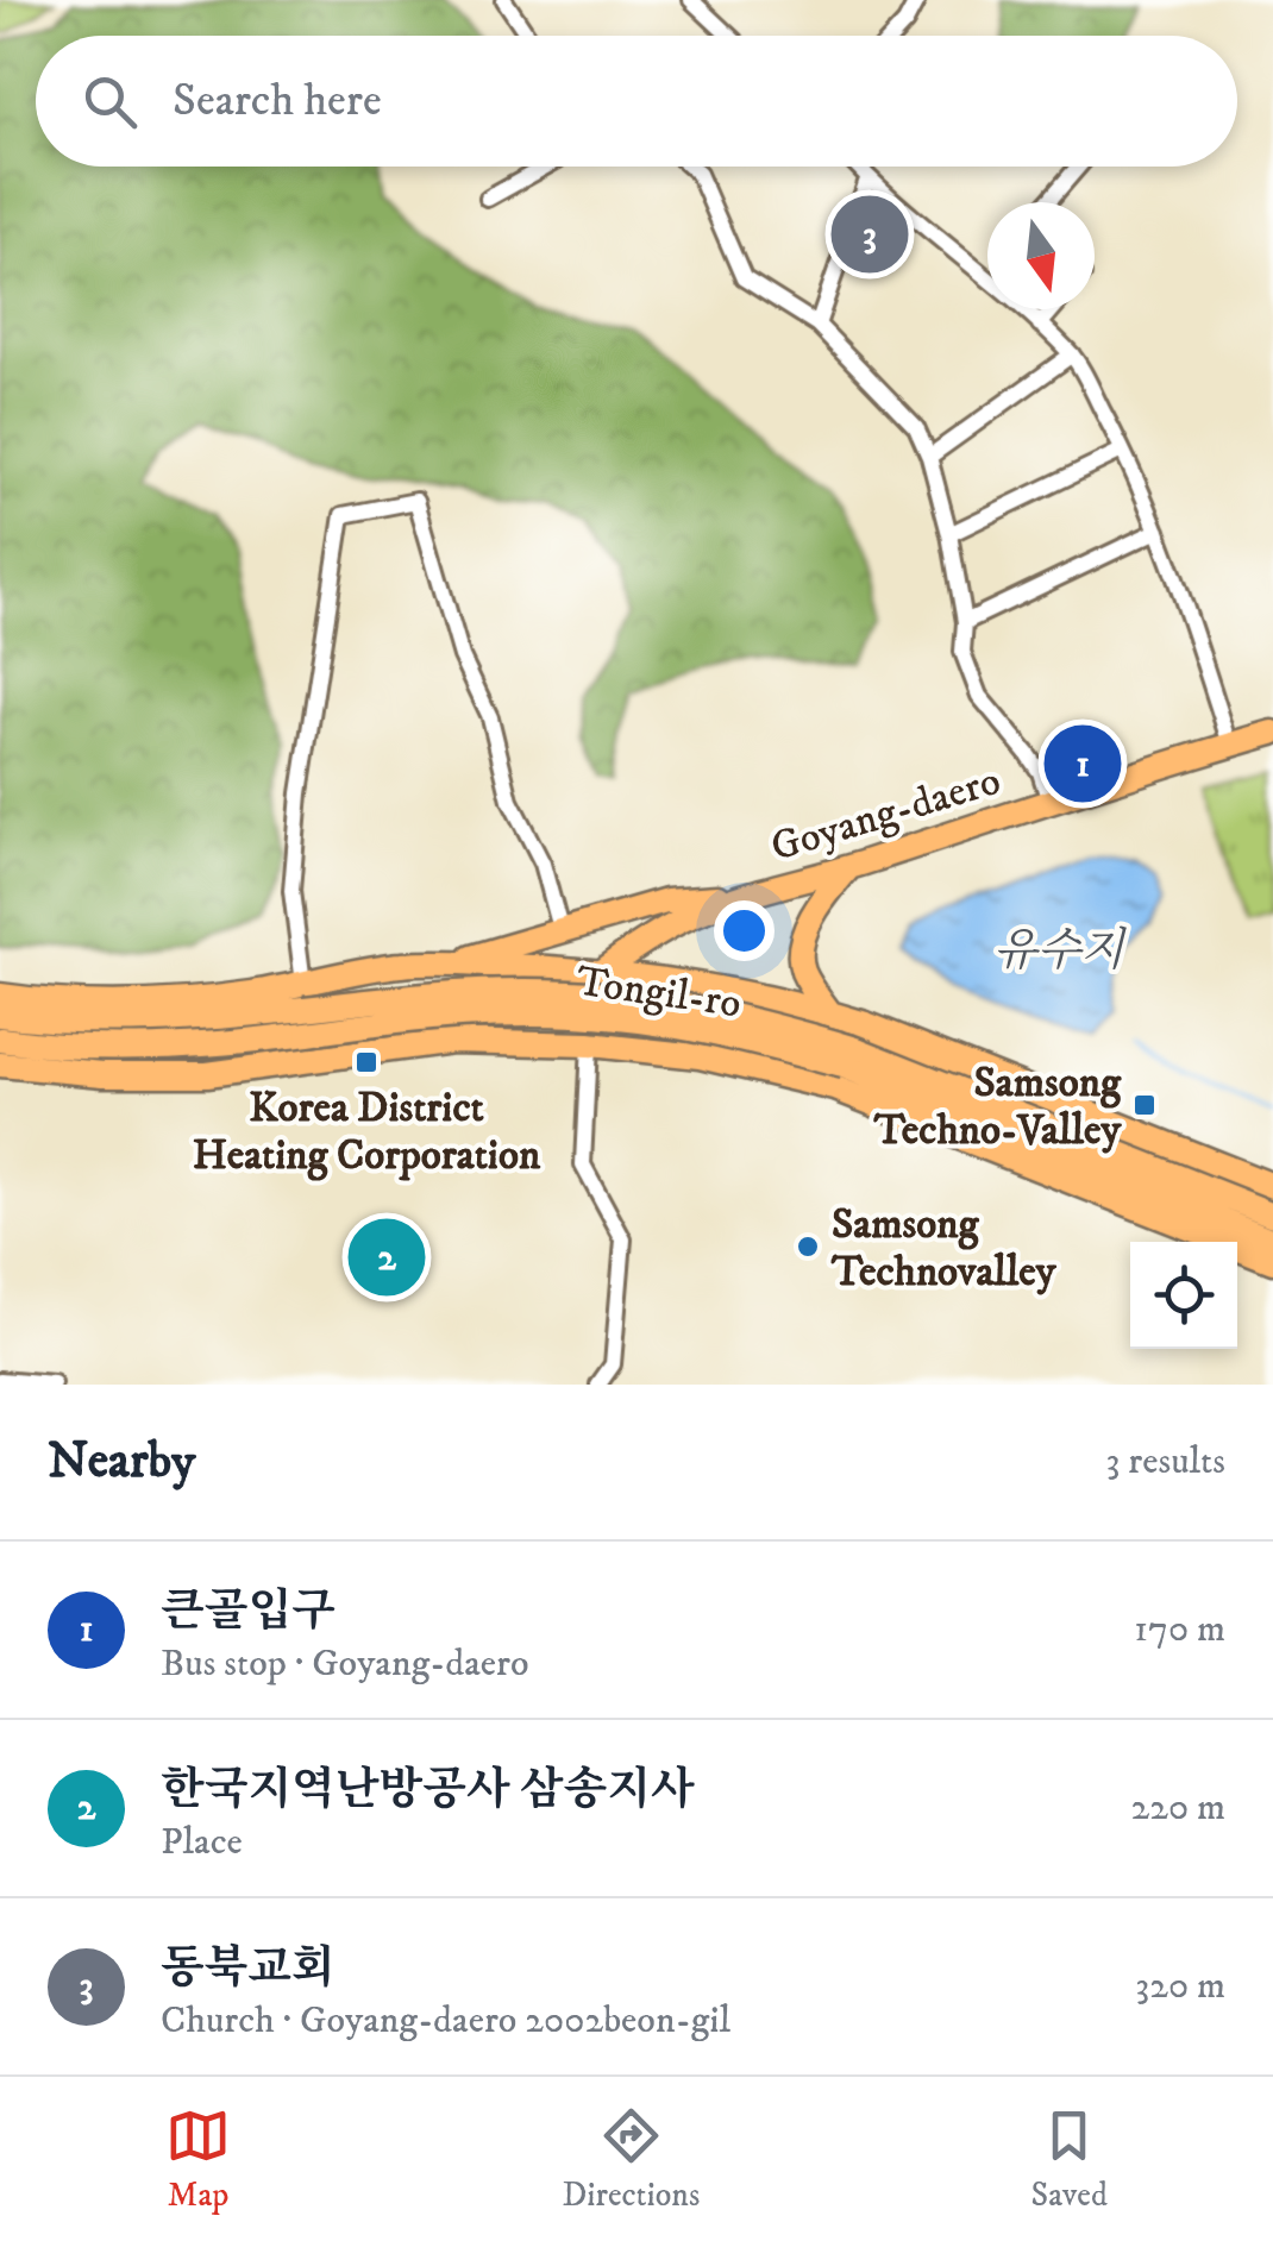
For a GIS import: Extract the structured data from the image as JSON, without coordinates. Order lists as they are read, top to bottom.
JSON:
{
  "streets": {
    "main road": ["Goyang-daero", "Tongil-ro"]
  },
  "water": ["유수지"],
  "places": {
    "transit": ["Korea District Heating Corporation", "Samsong Techno-Valley"],
    "other": ["Samsong Technovalley"]
  },
  "north": "bottom",
  "page": {
    "search": "Search here",
    "pins": ["3", "1", "2"],
    "heading": ["Nearby", "3 results"],
    "list": [
      {
        "mark": "1",
        "name": "큰골입구",
        "note": "Bus stop · Goyang-daero",
        "value": "170 m"
      },
      {
        "mark": "2",
        "name": "한국지역난방공사 삼송지사",
        "note": "Place",
        "value": "220 m"
      },
      {
        "mark": "3",
        "name": "동북교회",
        "note": "Church · Goyang-daero 2002beon-gil",
        "value": "320 m"
      }
    ],
    "nav": ["Map", "Directions", "Saved"]
  }
}
